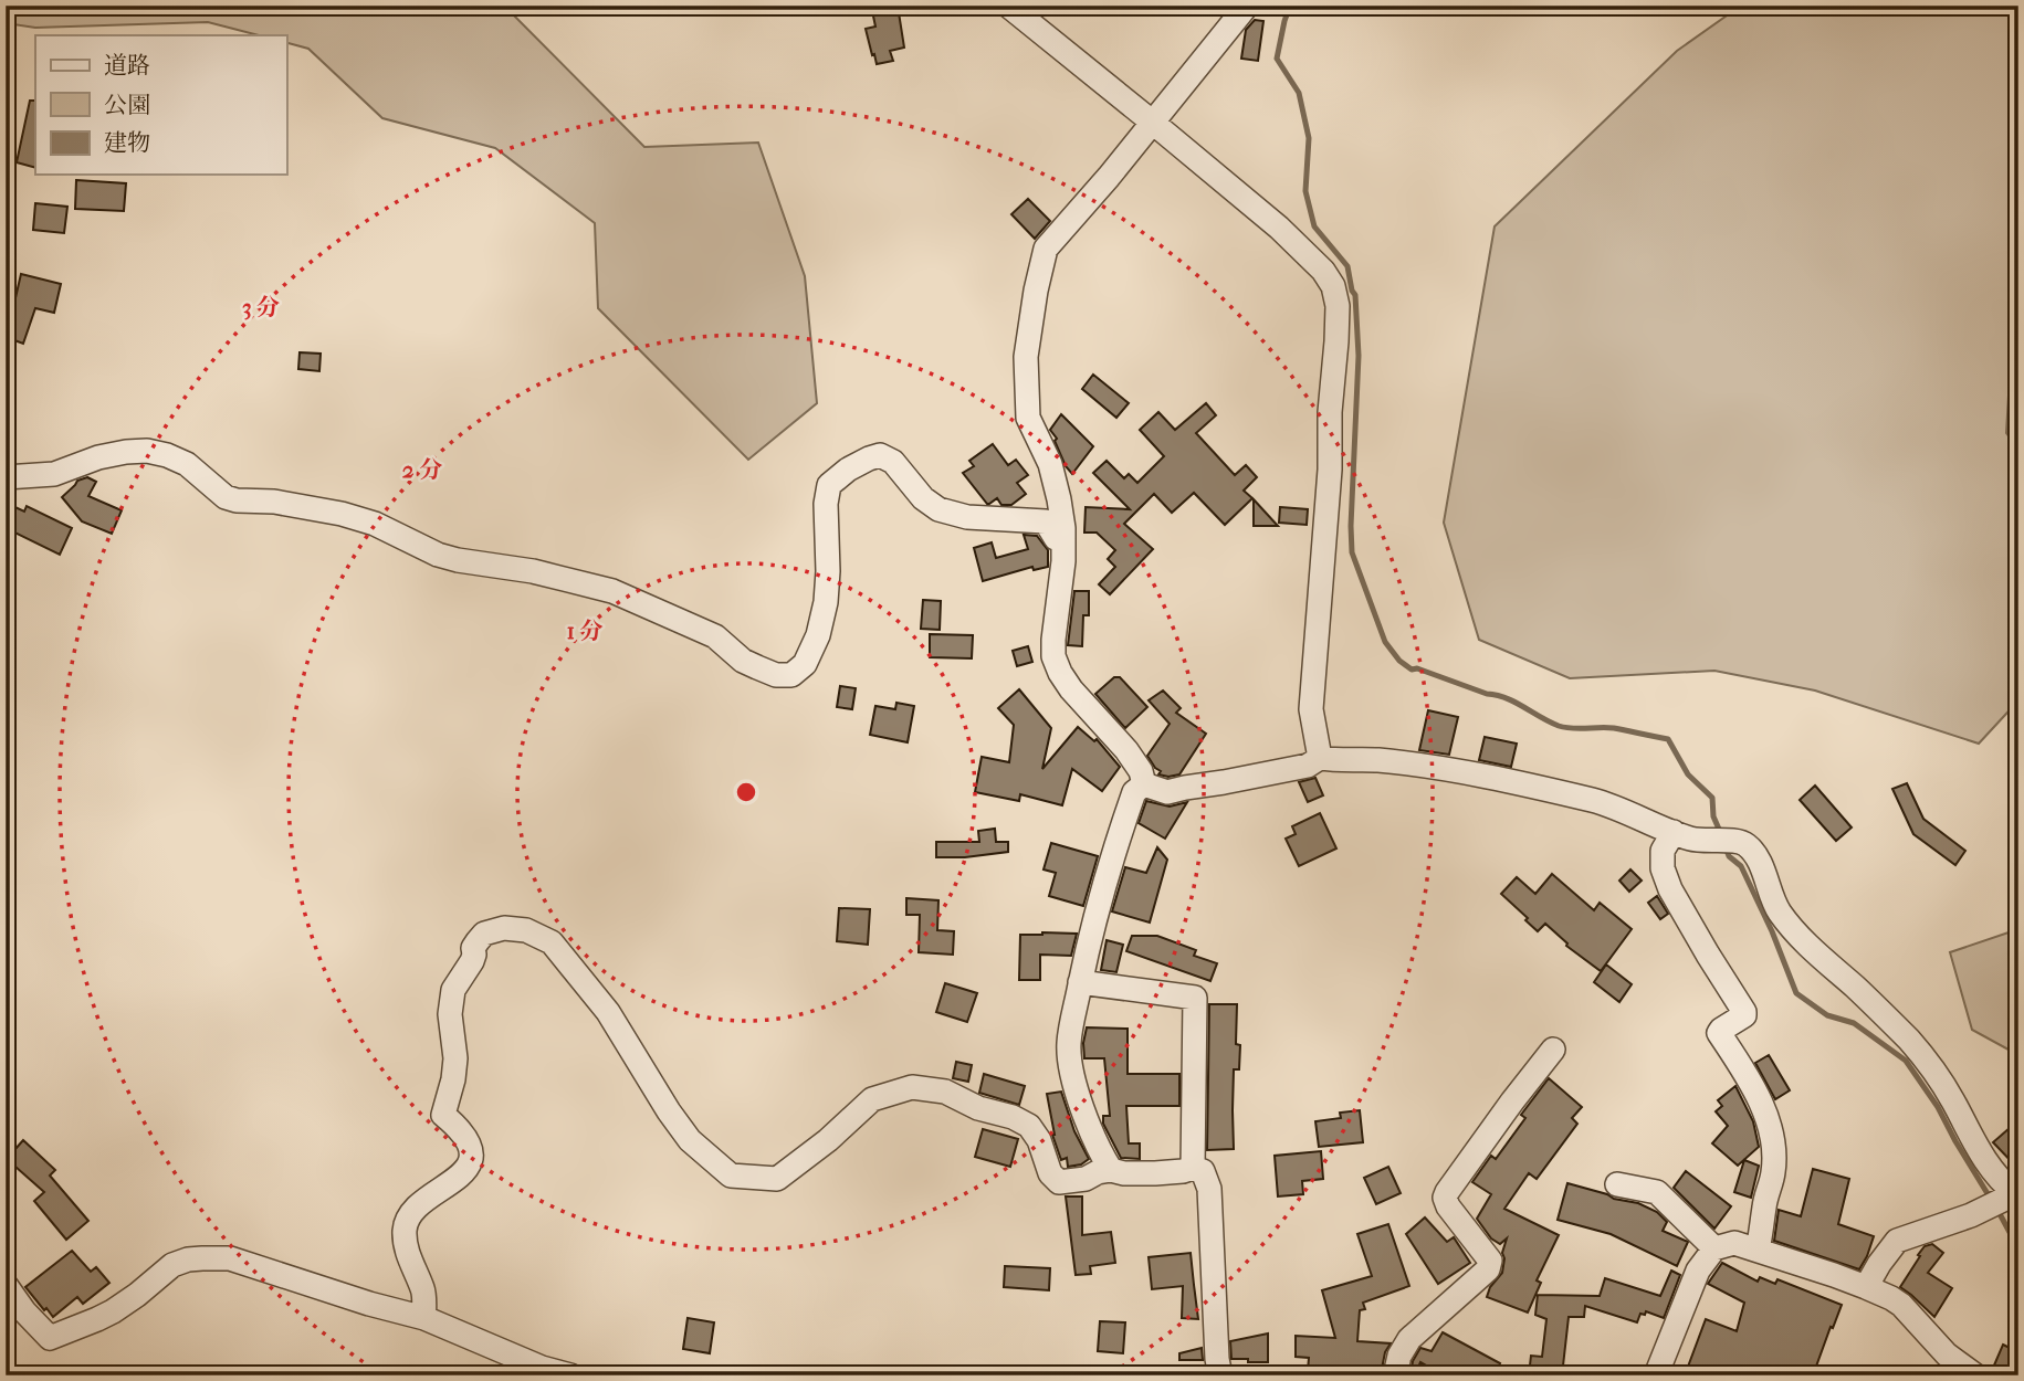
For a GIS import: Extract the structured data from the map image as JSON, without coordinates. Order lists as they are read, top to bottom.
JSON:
{
  "legend": ["道路", "公園", "建物"],
  "rings": ["3 分", "2 分", "1 分"]
}
